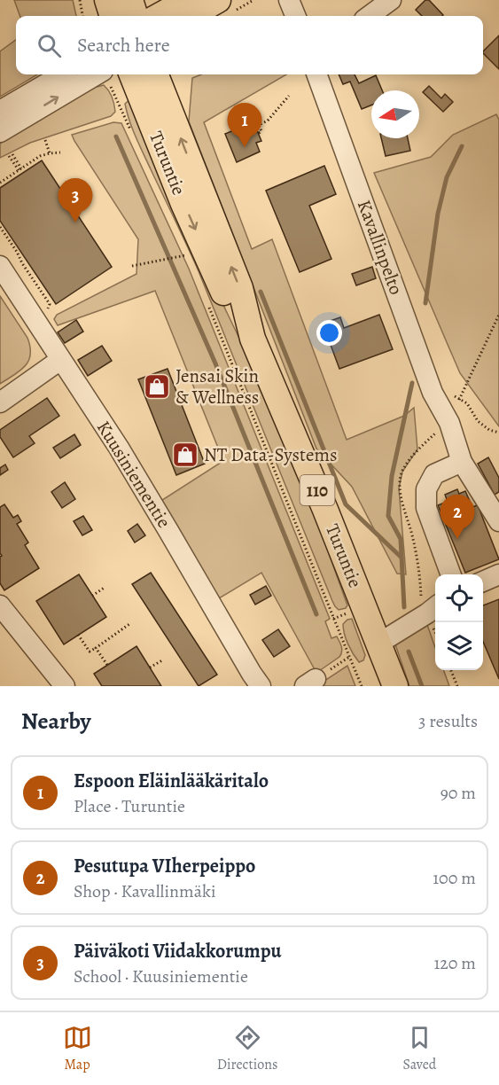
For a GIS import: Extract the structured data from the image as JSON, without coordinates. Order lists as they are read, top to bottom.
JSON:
{
  "streets": {
    "main road": ["Turuntie", "110"],
    "street": ["Kavallinpelto", "Kuusiniementie"]
  },
  "places": {
    "shop": ["Jensai Skin & Wellness", "NT Data-Systems"]
  },
  "north": "left",
  "page": {
    "search": "Search here",
    "pins": ["1", "3", "2"],
    "heading": ["Nearby", "3 results"],
    "list": [
      {
        "mark": "1",
        "name": "Espoon Eläinlääkäritalo",
        "note": "Place · Turuntie",
        "value": "90 m"
      },
      {
        "mark": "2",
        "name": "Pesutupa VIherpeippo",
        "note": "Shop · Kavallinmäki",
        "value": "100 m"
      },
      {
        "mark": "3",
        "name": "Päiväkoti Viidakkorumpu",
        "note": "School · Kuusiniementie",
        "value": "120 m"
      }
    ],
    "nav": ["Map", "Directions", "Saved"]
  }
}
